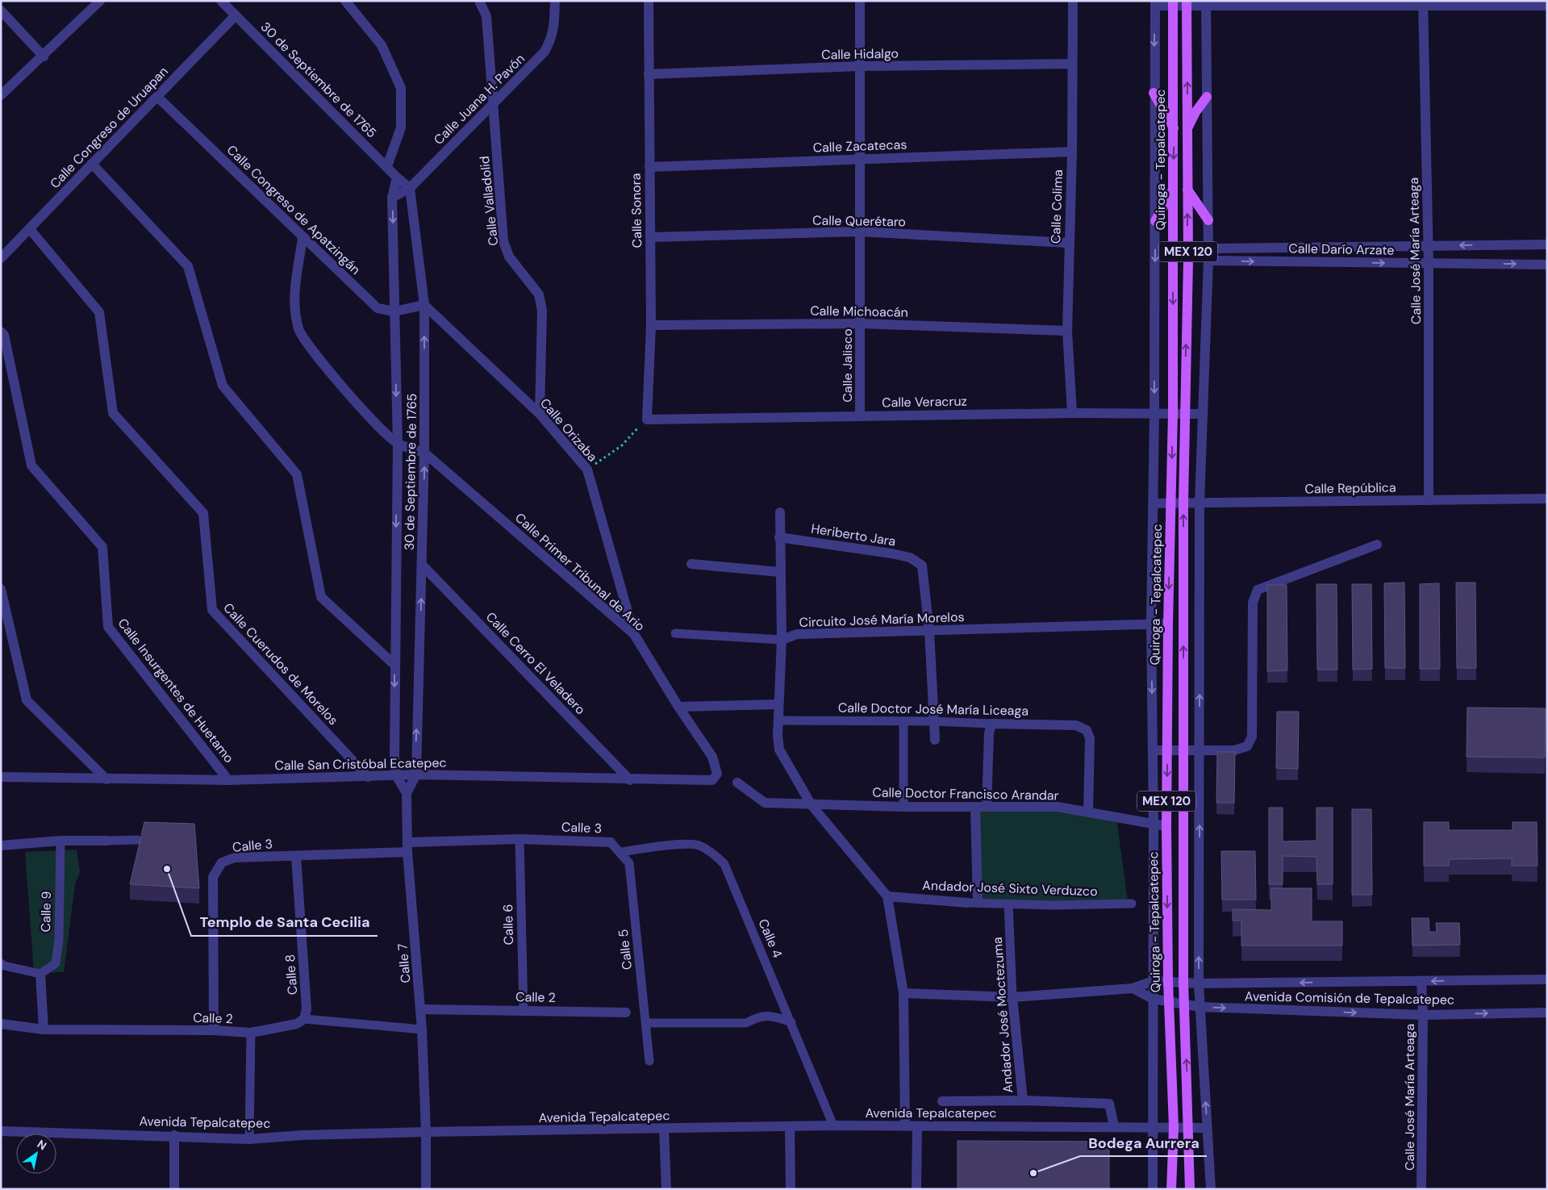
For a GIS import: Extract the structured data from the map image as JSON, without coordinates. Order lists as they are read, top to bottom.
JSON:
{
  "streets": {
    "main road": ["Quiroga - Tepalcatepec", "MEX 120"],
    "street": [
      "Calle Hidalgo",
      "30 de Septiembre de 1765",
      "Calle Juana H. Pavón",
      "Calle Congreso de Uruapan",
      "Calle Zacatecas",
      "Calle Valladolid",
      "Calle Colima",
      "Calle Congreso de Apatzingán",
      "Calle Sonora",
      "Calle Querétaro",
      "Calle Darío Arzate",
      "Calle José María Arteaga",
      "Calle Michoacán",
      "Calle Jalisco",
      "Calle Veracruz",
      "Calle Orizaba",
      "Calle República",
      "Heriberto Jara",
      "Calle Primer Tribunal de Ario",
      "Circuito José María Morelos",
      "Calle Cerro El Veladero",
      "Calle Cuerudos de Morelos",
      "Calle Insurgentes de Huetamo",
      "Calle Doctor José María Liceaga",
      "Calle San Cristóbal Ecatepec",
      "Calle Doctor Francisco Arandar",
      "Calle 3",
      "Andador José Sixto Verduzco",
      "Calle 9",
      "Calle 6",
      "Calle 4",
      "Calle 5",
      "Calle 7",
      "Calle 8",
      "Calle 2",
      "Avenida Comisión de Tepalcatepec",
      "Andador José Moctezuma",
      "Avenida Tepalcatepec"
    ]
  },
  "crossings": [
    ["Calle Hidalgo", "Calle Colima"],
    ["Calle Hidalgo", "Calle Sonora"],
    ["Calle Hidalgo", "Calle Jalisco"],
    ["30 de Septiembre de 1765", "Calle Juana H. Pavón"],
    ["30 de Septiembre de 1765", "Calle Congreso de Uruapan"],
    ["30 de Septiembre de 1765", "Calle Congreso de Apatzingán"],
    ["30 de Septiembre de 1765", "Calle Orizaba"],
    ["30 de Septiembre de 1765", "Calle Primer Tribunal de Ario"],
    ["30 de Septiembre de 1765", "Calle Cerro El Veladero"],
    ["30 de Septiembre de 1765", "Calle San Cristóbal Ecatepec"],
    ["30 de Septiembre de 1765", "Calle 7"],
    ["Calle Juana H. Pavón", "Calle Valladolid"],
    ["Calle Congreso de Uruapan", "Calle Congreso de Apatzingán"],
    ["Calle Congreso de Uruapan", "Calle Cuerudos de Morelos"],
    ["Calle Zacatecas", "Calle Colima"],
    ["Calle Zacatecas", "Calle Sonora"],
    ["Calle Zacatecas", "Calle Jalisco"],
    ["Quiroga - Tepalcatepec", "Calle Veracruz"],
    ["Quiroga - Tepalcatepec", "Calle República"],
    ["Quiroga - Tepalcatepec", "Circuito José María Morelos"],
    ["Quiroga - Tepalcatepec", "Calle Doctor Francisco Arandar"],
    ["Quiroga - Tepalcatepec", "Avenida Comisión de Tepalcatepec"],
    ["Quiroga - Tepalcatepec", "Avenida Tepalcatepec"],
    ["Calle Valladolid", "Calle Orizaba"],
    ["Calle Colima", "Calle Querétaro"],
    ["Calle Colima", "Calle Michoacán"],
    ["Calle Colima", "Calle Veracruz"],
    ["Calle Congreso de Apatzingán", "Calle Orizaba"],
    ["Calle Sonora", "Calle Querétaro"],
    ["Calle Sonora", "Calle Michoacán"],
    ["Calle Sonora", "Calle Veracruz"],
    ["Calle Querétaro", "Calle Jalisco"],
    ["Calle Darío Arzate", "Calle José María Arteaga"],
    ["Calle José María Arteaga", "Calle República"],
    ["Calle José María Arteaga", "Avenida Comisión de Tepalcatepec"],
    ["Calle Michoacán", "Calle Jalisco"],
    ["Calle Jalisco", "Calle Veracruz"],
    ["Calle Orizaba", "Calle Primer Tribunal de Ario"],
    ["Heriberto Jara", "Circuito José María Morelos"],
    ["Calle Primer Tribunal de Ario", "Calle San Cristóbal Ecatepec"],
    ["Calle Cerro El Veladero", "Calle San Cristóbal Ecatepec"],
    ["Calle Cuerudos de Morelos", "Calle San Cristóbal Ecatepec"],
    ["Calle Insurgentes de Huetamo", "Calle San Cristóbal Ecatepec"],
    ["Calle Doctor José María Liceaga", "Calle Doctor Francisco Arandar"],
    ["Calle San Cristóbal Ecatepec", "Calle 7"],
    ["Calle 3", "Calle 6"],
    ["Calle 3", "Calle 5"],
    ["Calle 3", "Calle 7"],
    ["Calle 3", "Calle 8"],
    ["Calle 3", "Calle 2"],
    ["Andador José Sixto Verduzco", "Andador José Moctezuma"],
    ["Calle 6", "Calle 2"],
    ["Calle 4", "Calle 5"],
    ["Calle 4", "Avenida Tepalcatepec"],
    ["Calle 7", "Calle 2"],
    ["Calle 7", "Avenida Tepalcatepec"],
    ["Calle 8", "Calle 2"],
    ["Avenida Comisión de Tepalcatepec", "Andador José Moctezuma"]
  ],
  "places": ["Templo de Santa Cecilia", "Bodega Aurrera"],
  "north": "top right"
}
